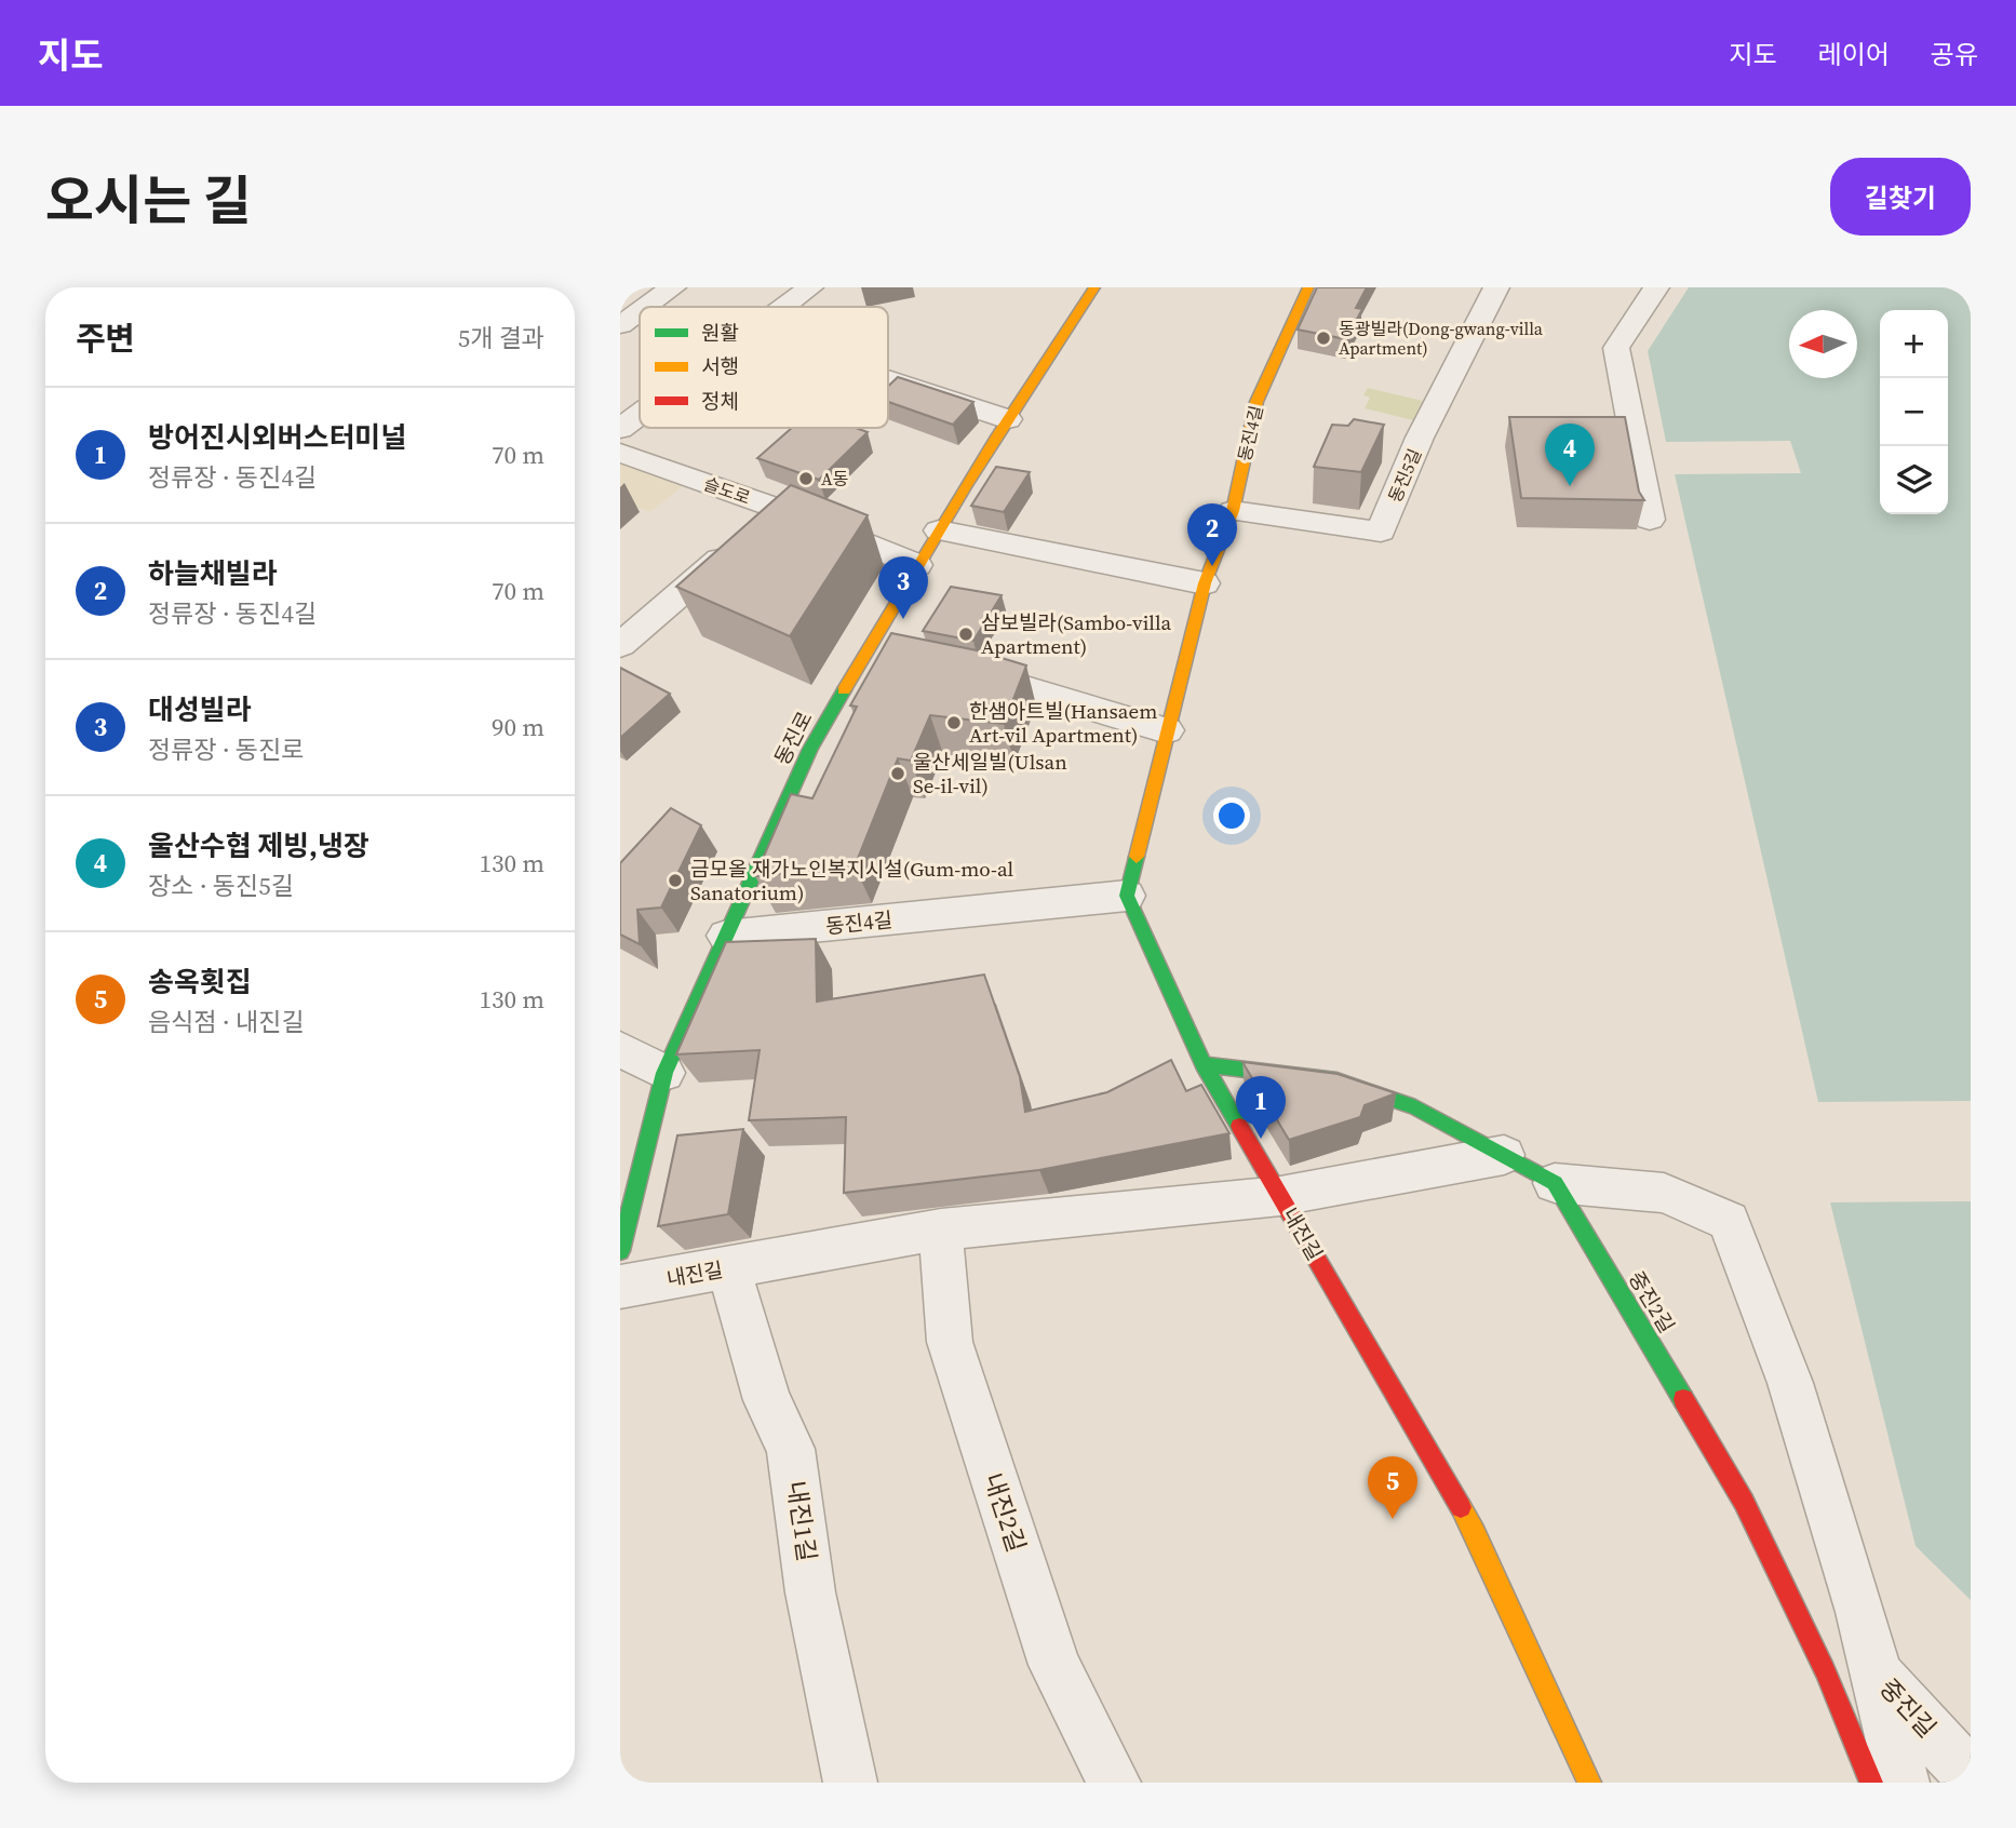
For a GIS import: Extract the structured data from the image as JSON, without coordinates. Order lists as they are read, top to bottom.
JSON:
{
  "streets": {
    "street": [
      "동진4길",
      "동진5길",
      "슬도로",
      "동진로",
      "내진길",
      "중진2길",
      "내진2길",
      "내진1길",
      "중진길"
    ]
  },
  "crossings": [
    ["동진4길", "동진5길"],
    ["동진4길", "동진로"],
    ["슬도로", "동진로"],
    ["내진길", "내진2길"],
    ["내진길", "내진1길"]
  ],
  "places": [
    "동광빌라(Dong-gwang-villa Apartment)",
    "A동",
    "삼보빌라(Sambo-villa Apartment)",
    "한샘아트빌(Hansaem Art-vil Apartment)",
    "울산세일빌(Ulsan Se-il-vil)",
    "금모올 재가노인복지시설(Gum-mo-al Sanatorium)"
  ],
  "legend": ["원활", "서행", "정체"],
  "north": "left",
  "page": {
    "header": "지도",
    "nav": ["지도", "레이어", "공유"],
    "title": "오시는 길",
    "buttons": "길찾기",
    "heading": ["주변", "5개 결과"],
    "map_buttons": ["+", "−"],
    "list": [
      {
        "mark": "1",
        "name": "방어진시외버스터미널",
        "note": "정류장 · 동진4길",
        "value": "70 m"
      },
      {
        "mark": "2",
        "name": "하늘채빌라",
        "note": "정류장 · 동진4길",
        "value": "70 m"
      },
      {
        "mark": "3",
        "name": "대성빌라",
        "note": "정류장 · 동진로",
        "value": "90 m"
      },
      {
        "mark": "4",
        "name": "울산수협 제빙,냉장",
        "note": "장소 · 동진5길",
        "value": "130 m"
      },
      {
        "mark": "5",
        "name": "송옥횟집",
        "note": "음식점 · 내진길",
        "value": "130 m"
      }
    ],
    "pins": [
      "4",
      "2",
      "3",
      "1",
      "5"
    ]
  }
}
